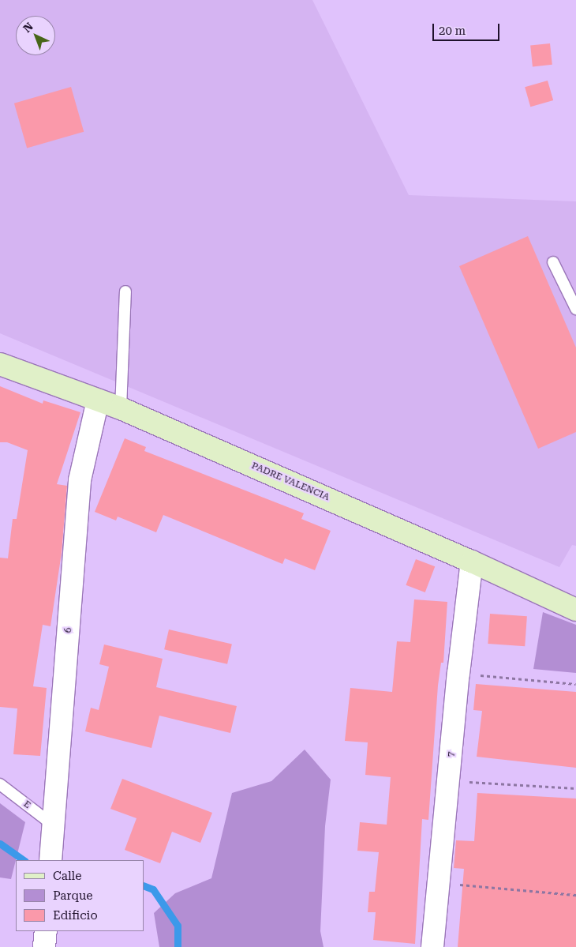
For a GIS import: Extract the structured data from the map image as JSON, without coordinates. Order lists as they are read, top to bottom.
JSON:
{
  "streets": {
    "street": ["PADRE VALENCIA", "6", "7"],
    "lane": ["E"]
  },
  "crossings": [
    ["PADRE VALENCIA", "6"],
    ["PADRE VALENCIA", "7"],
    ["6", "E"]
  ],
  "legend": ["Calle", "Parque", "Edificio"],
  "scale_bar": "20 m",
  "north": "top left"
}
